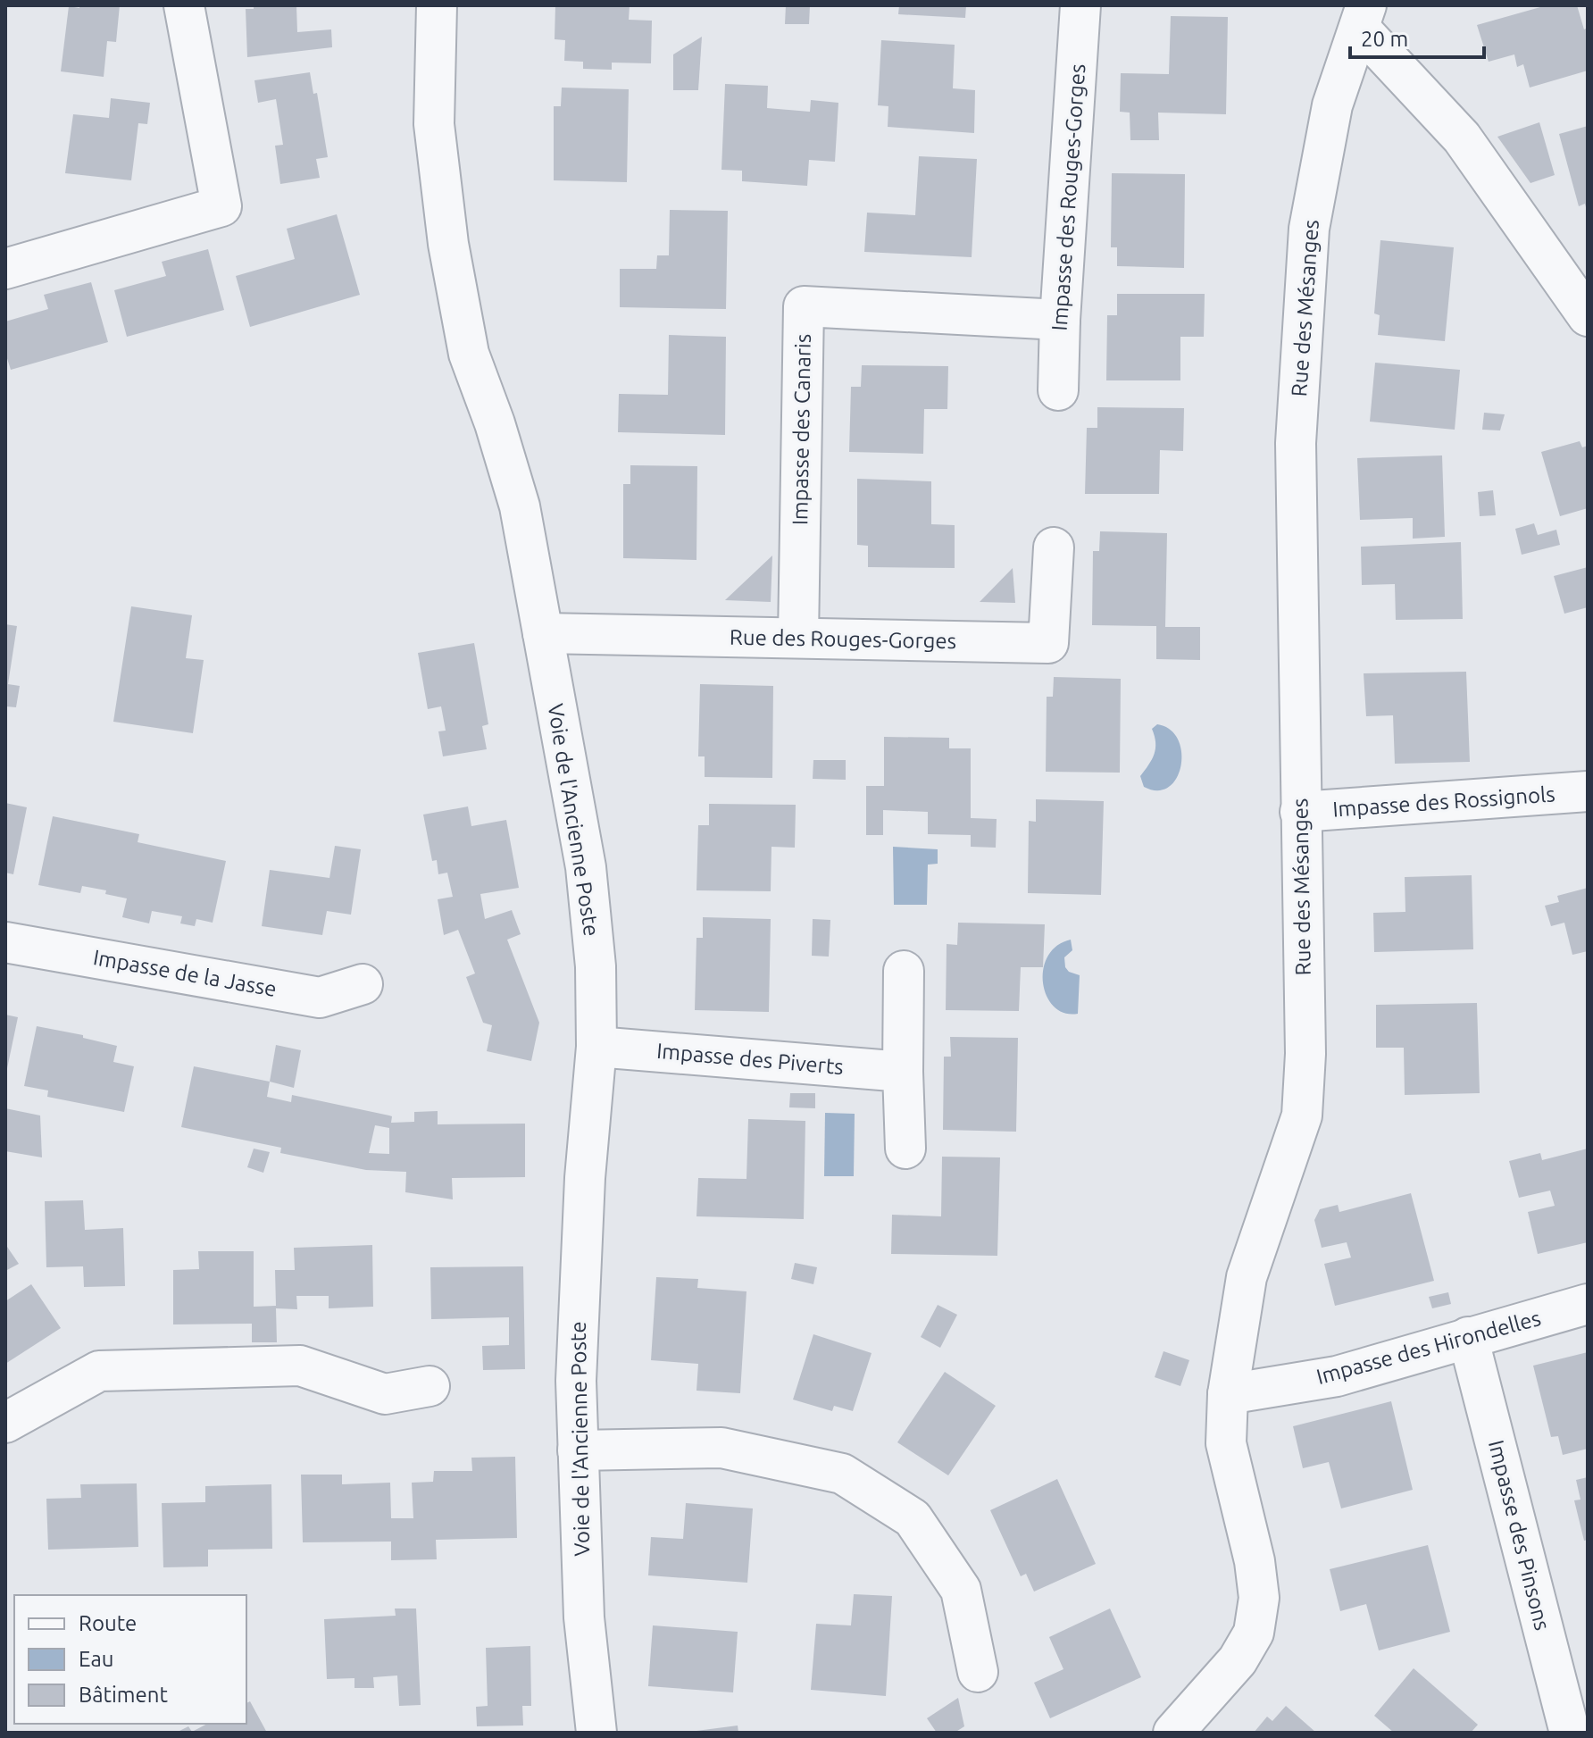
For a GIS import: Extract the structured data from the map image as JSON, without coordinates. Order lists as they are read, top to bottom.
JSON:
{
  "streets": {
    "street": [
      "Impasse des Rouges-Gorges",
      "Rue des Mésanges",
      "Impasse des Canaris",
      "Rue des Rouges-Gorges",
      "Impasse des Rossignols",
      "Voie de l'Ancienne Poste",
      "Impasse de la Jasse",
      "Impasse des Piverts",
      "Impasse des Hirondelles",
      "Impasse des Pinsons"
    ]
  },
  "crossings": [
    ["Impasse des Rouges-Gorges", "Impasse des Canaris"],
    ["Rue des Mésanges", "Impasse des Rossignols"],
    ["Rue des Mésanges", "Impasse des Hirondelles"],
    ["Impasse des Canaris", "Rue des Rouges-Gorges"],
    ["Rue des Rouges-Gorges", "Voie de l'Ancienne Poste"],
    ["Voie de l'Ancienne Poste", "Impasse des Piverts"],
    ["Impasse des Hirondelles", "Impasse des Pinsons"]
  ],
  "legend": ["Route", "Eau", "Bâtiment"],
  "scale_bar": "20 m"
}
